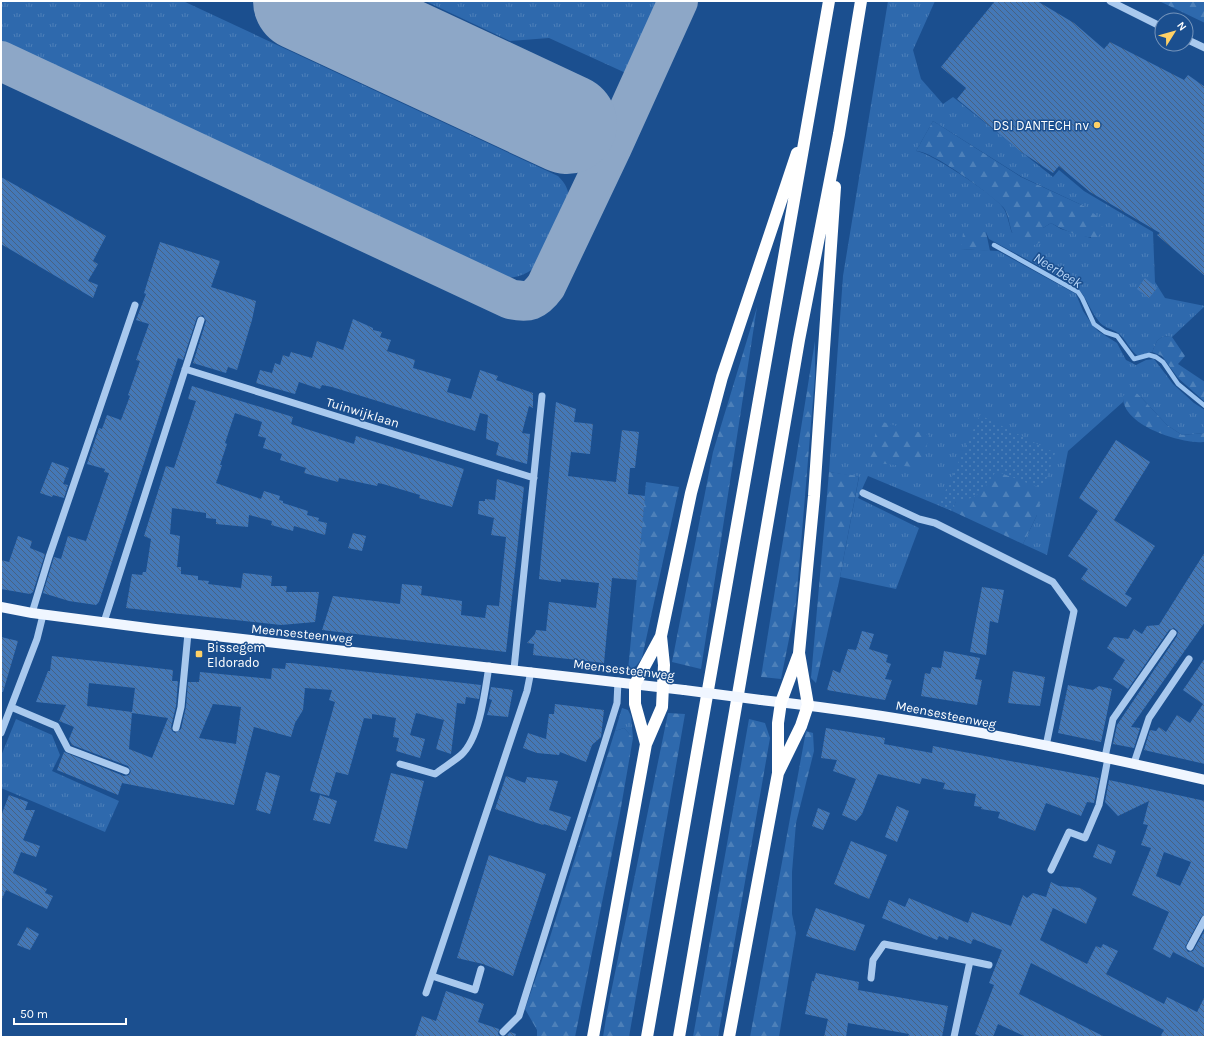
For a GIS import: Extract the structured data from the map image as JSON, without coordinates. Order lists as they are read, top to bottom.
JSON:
{
  "streets": {
    "main road": ["Meensesteenweg"],
    "street": ["Tuinwijklaan"]
  },
  "water": ["Neerbeek"],
  "places": {
    "other": ["DSI DANTECH nv"],
    "transit": ["Bissegem Eldorado"]
  },
  "scale_bar": "50 m",
  "north": "top right"
}
